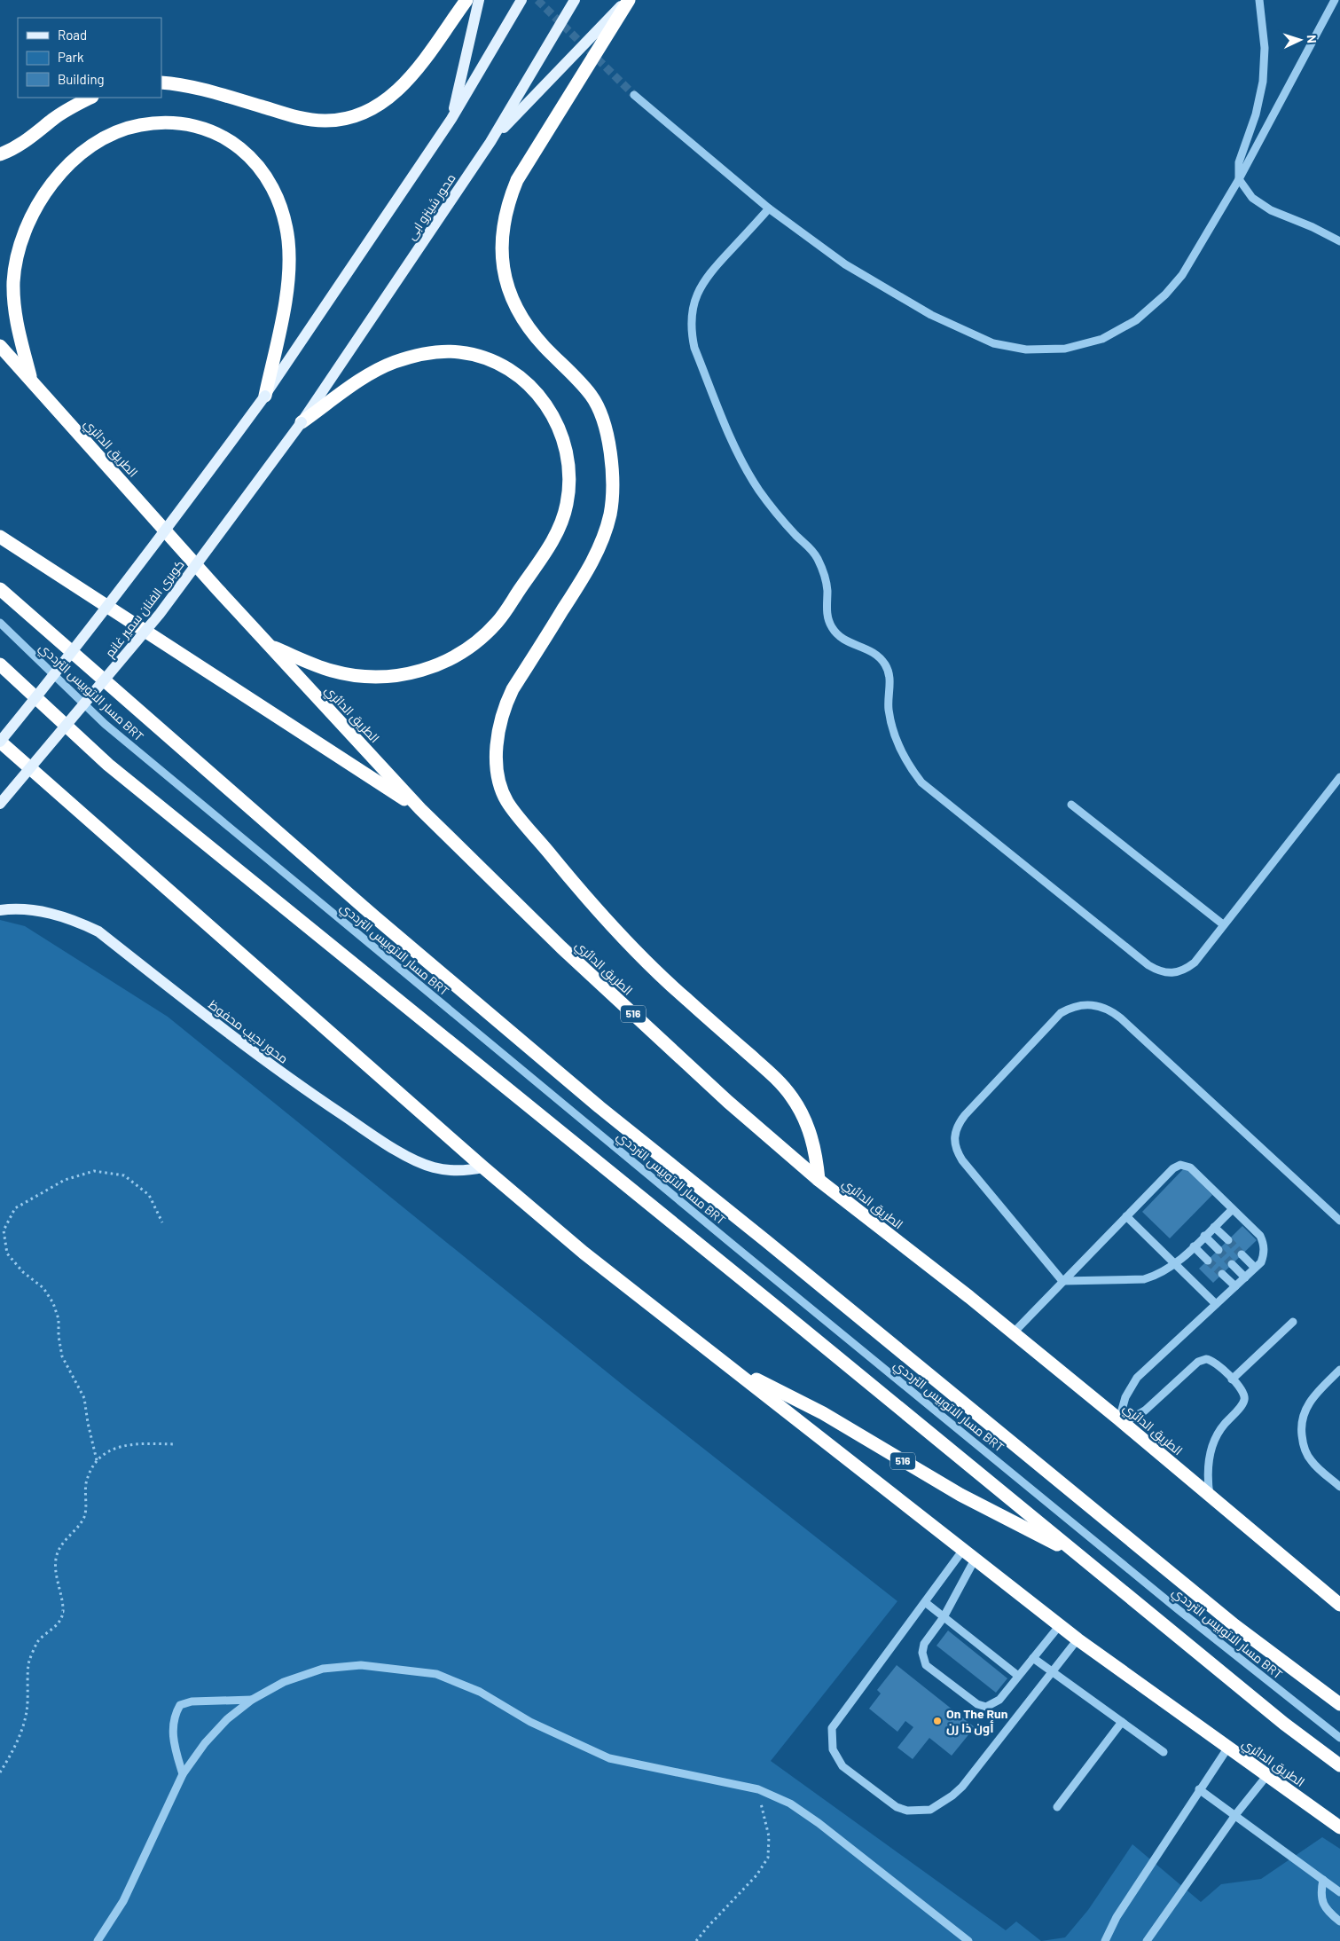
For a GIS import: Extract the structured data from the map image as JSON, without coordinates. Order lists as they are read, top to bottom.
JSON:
{
  "streets": {
    "highway": ["الطريق الدائري", "516"],
    "main road": ["محور شينزو ابى", "كوبرى الفنان سمير غانم", "محور نجيب محفوظ"],
    "street": ["مسار الاتوبيس الترددي BRT"]
  },
  "crossings": [
    ["محور شينزو ابى", "كوبرى الفنان سمير غانم"],
    ["الطريق الدائري", "516"],
    ["الطريق الدائري", "محور نجيب محفوظ"]
  ],
  "places": ["On The Run أون ذا رن"],
  "legend": ["Road", "Park", "Building"],
  "north": "right"
}
